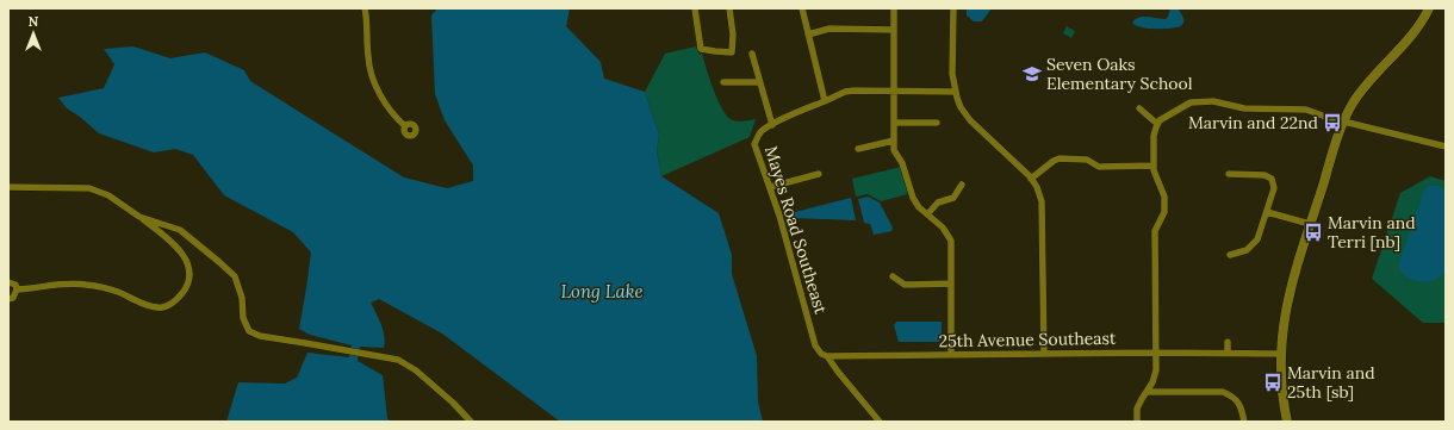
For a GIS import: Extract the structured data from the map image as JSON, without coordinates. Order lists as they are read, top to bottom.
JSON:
{
  "streets": {
    "street": ["Mayes Road Southeast", "25th Avenue Southeast"]
  },
  "crossings": [
    ["Mayes Road Southeast", "25th Avenue Southeast"]
  ],
  "water": ["Long Lake"],
  "places": {
    "school or university": ["Seven Oaks Elementary School"],
    "bus stop": ["Marvin and 22nd", "Marvin and Terri [nb]", "Marvin and 25th [sb]"]
  },
  "north": "top"
}
